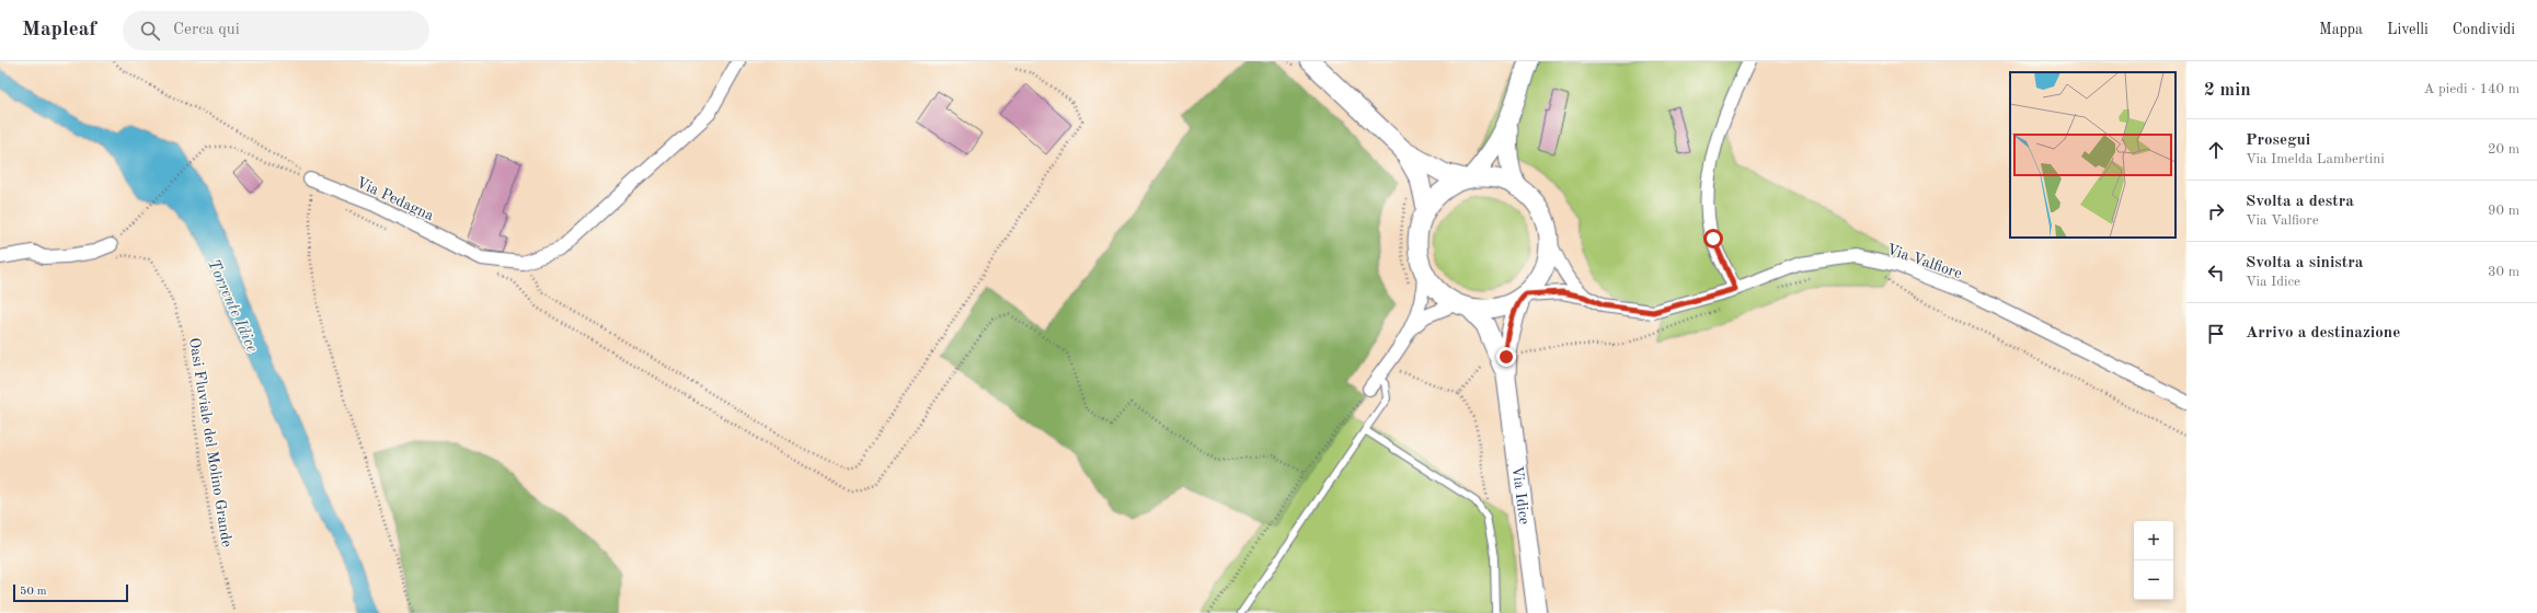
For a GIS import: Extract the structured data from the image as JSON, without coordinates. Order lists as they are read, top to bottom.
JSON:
{
  "streets": {
    "main road": ["Via Idice"],
    "street": ["Via Pedagna", "Via Valfiore"],
    "path": ["Oasi Fluviale del Molino Grande"]
  },
  "crossings": [
    ["Via Valfiore", "Via Idice"]
  ],
  "water": ["Torrente Idice"],
  "scale_bar": "50 m",
  "page": {
    "header": "Mapleaf",
    "search": "Cerca qui",
    "nav": ["Mappa", "Livelli", "Condividi"],
    "heading": ["2 min", "A piedi · 140 m"],
    "list": [
      ["Prosegui", "Via Imelda Lambertini", "20 m"],
      ["Svolta a destra", "Via Valfiore", "90 m"],
      ["Svolta a sinistra", "Via Idice", "30 m"],
      "Arrivo a destinazione"
    ],
    "map_buttons": ["+", "−"],
    "scale": "50 m"
  }
}
